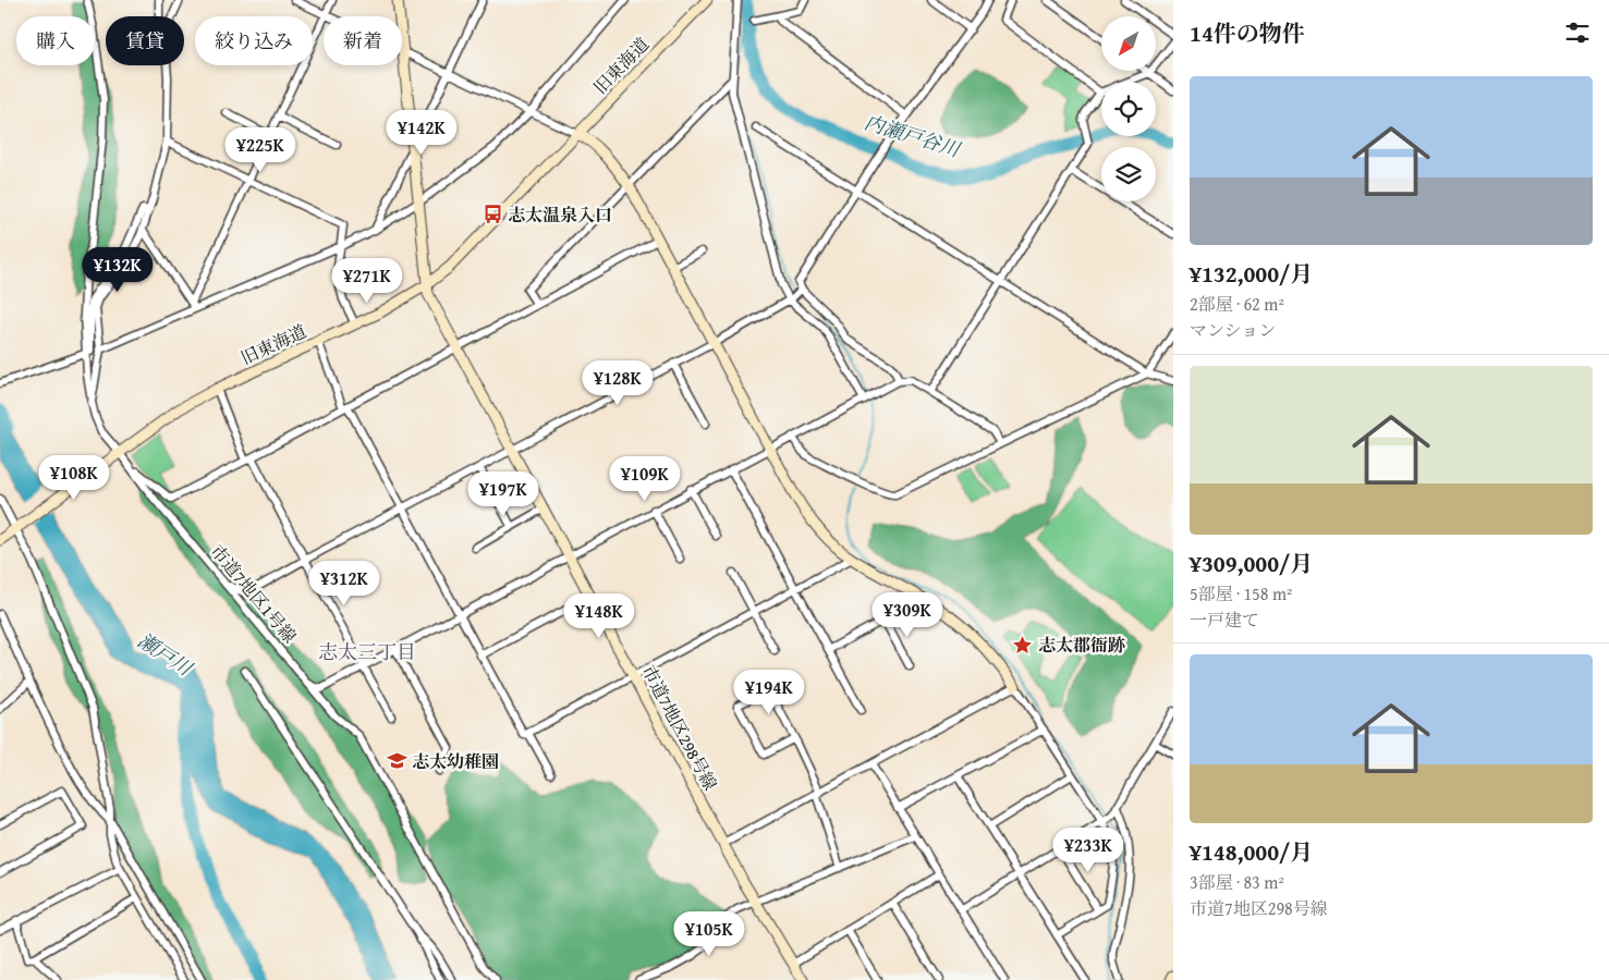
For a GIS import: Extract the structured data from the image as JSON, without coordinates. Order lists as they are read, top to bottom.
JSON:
{
  "streets": {
    "street": ["旧東海道", "市道7地区1号線", "市道7地区298号線"]
  },
  "crossings": [
    ["旧東海道", "市道7地区1号線"],
    ["旧東海道", "市道7地区298号線"]
  ],
  "districts": ["志太三丁目"],
  "water": ["内瀬戸谷川", "瀬戸川"],
  "places": {
    "bus stop": ["志太温泉入口"],
    "place": ["志太郡衙跡"],
    "school or university": ["志太幼稚園"]
  },
  "north": "bottom left",
  "page": {
    "heading": "14件の物件",
    "chip": [
      "購入",
      "賃貸",
      "絞り込み",
      "新着"
    ],
    "list": [
      {
        "name": "¥132,000/月",
        "note": "2部屋 · 62 m² · マンション"
      },
      {
        "name": "¥309,000/月",
        "note": "5部屋 · 158 m² · 一戸建て"
      },
      {
        "name": "¥148,000/月",
        "note": "3部屋 · 83 m² · 市道7地区298号線"
      }
    ],
    "price": [
      "¥142K",
      "¥225K",
      "¥132K",
      "¥271K",
      "¥128K",
      "¥108K",
      "¥109K",
      "¥197K",
      "¥312K",
      "¥309K",
      "¥148K",
      "¥194K",
      "¥233K",
      "¥105K"
    ]
  }
}
